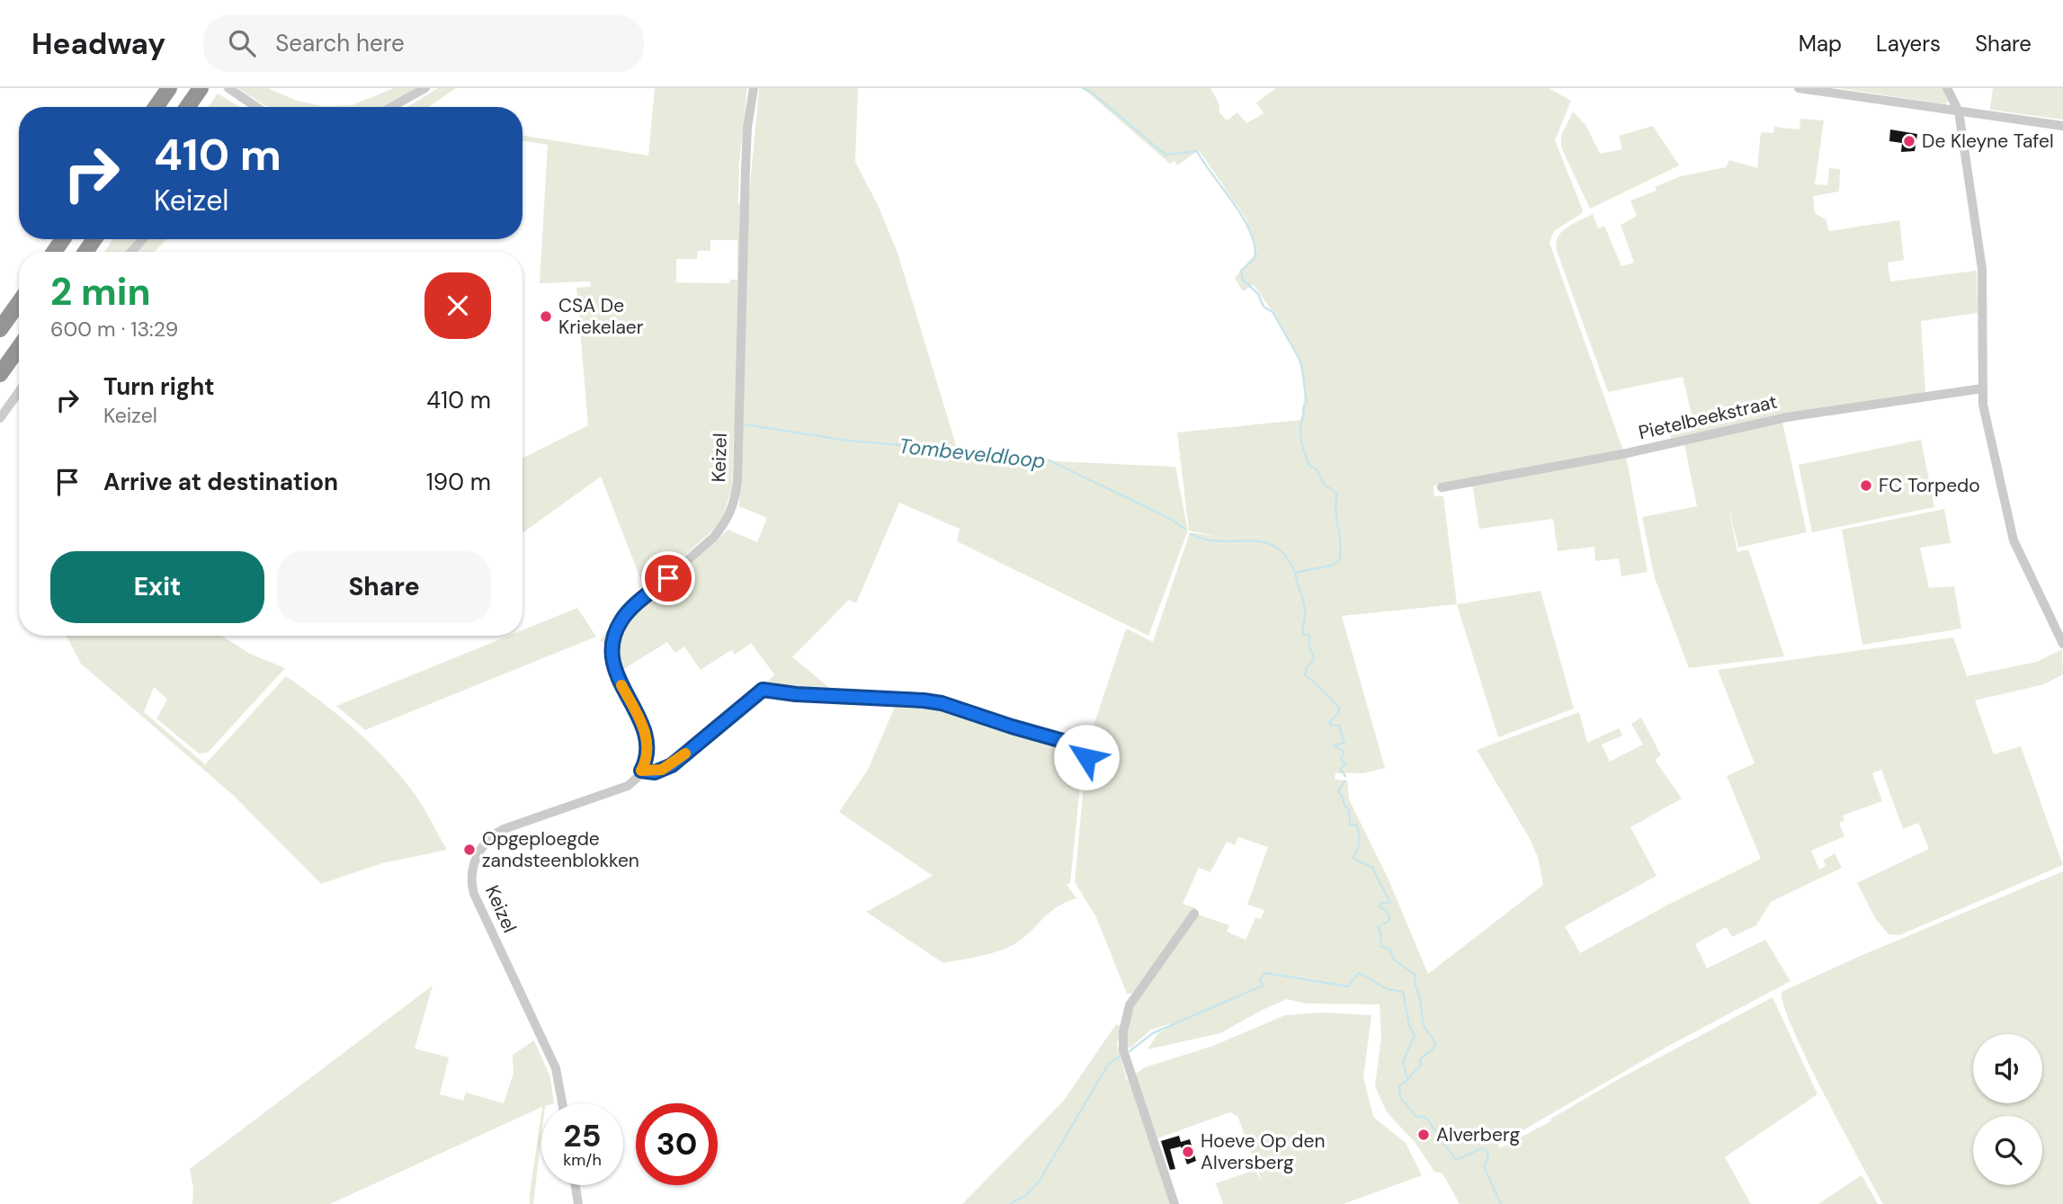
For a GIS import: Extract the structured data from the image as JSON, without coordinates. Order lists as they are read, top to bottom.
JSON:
{
  "streets": {
    "street": ["Pietelbeekstraat", "Keizel"]
  },
  "water": ["Tombeveldloop"],
  "places": [
    "De Kleyne Tafel",
    "CSA De Kriekelaer",
    "FC Torpedo",
    "Opgeploegde zandsteenblokken",
    "Alverberg",
    "Hoeve Op den Alversberg"
  ],
  "page": {
    "header": "Headway",
    "search": "Search here",
    "nav": ["Map", "Layers", "Share"],
    "turn": ["410 m", "Keizel"],
    "heading": ["2 min", "600 m · 13:29"],
    "list": [
      {
        "name": "Turn right",
        "note": "Keizel",
        "value": "410 m"
      },
      {
        "name": "Arrive at destination",
        "value": "190 m"
      }
    ],
    "buttons": ["Exit", "Share"],
    "speed": "25 km/h",
    "limit": "30"
  }
}
